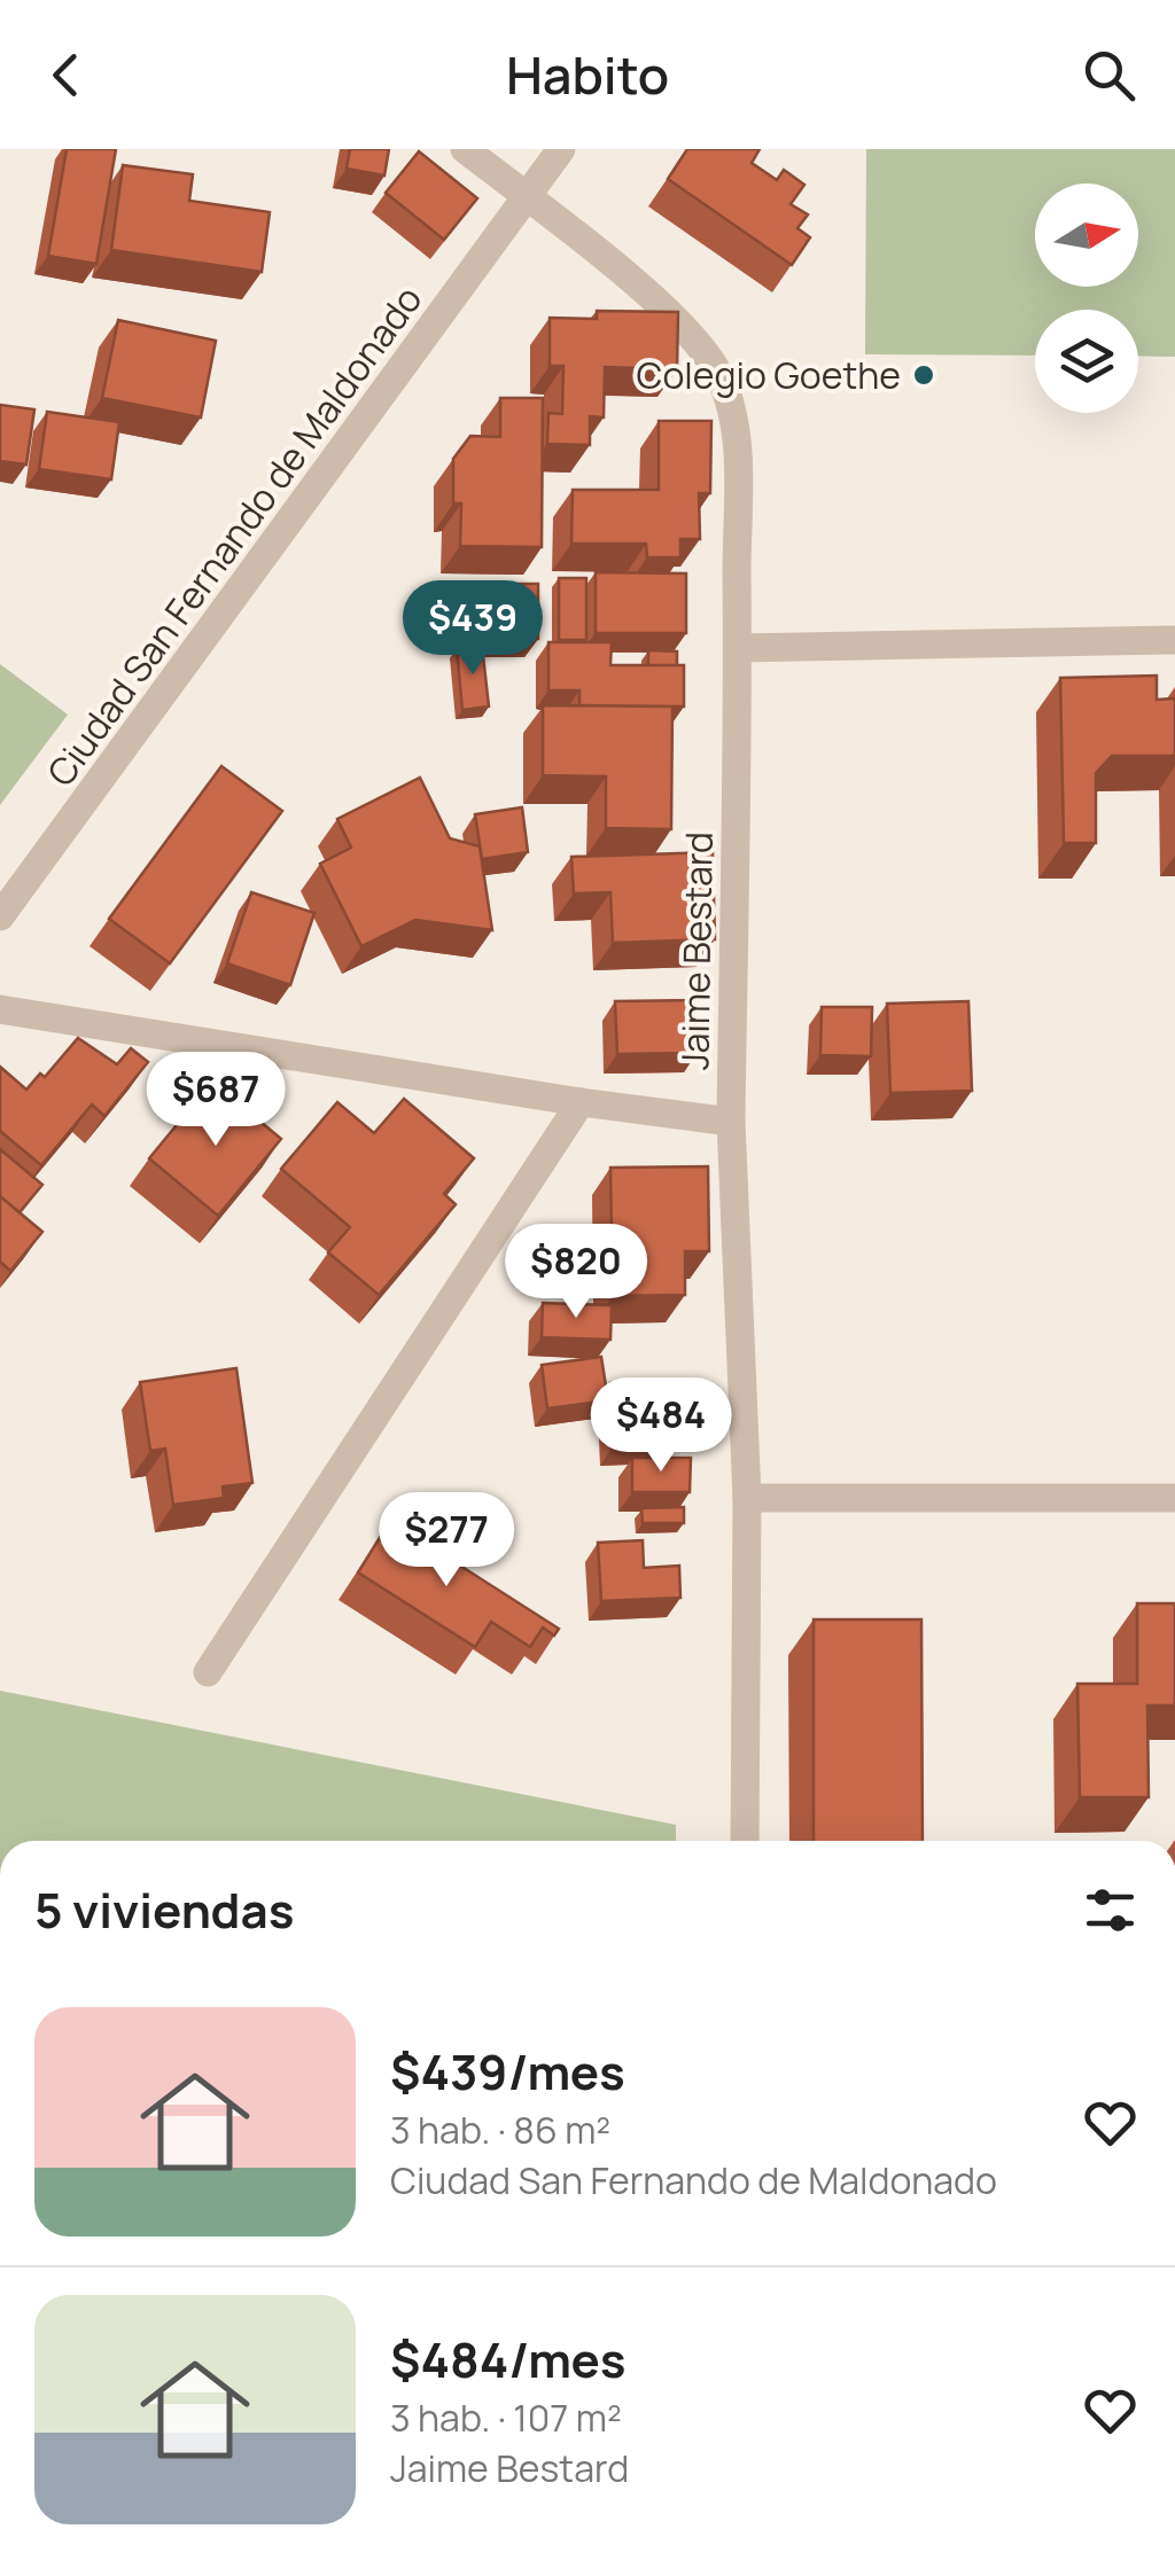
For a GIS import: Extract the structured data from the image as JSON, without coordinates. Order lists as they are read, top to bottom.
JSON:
{
  "streets": {
    "street": ["Ciudad San Fernando de Maldonado", "Jaime Bestard"]
  },
  "crossings": [
    ["Ciudad San Fernando de Maldonado", "Jaime Bestard"]
  ],
  "places": ["Colegio Goethe"],
  "north": "right",
  "page": {
    "header": "Habito",
    "price": [
      "$439",
      "$687",
      "$820",
      "$484",
      "$277"
    ],
    "heading": "5 viviendas",
    "list": [
      {
        "name": "$439/mes",
        "note": "3 hab. · 86 m² · Ciudad San Fernando de Maldonado"
      },
      {
        "name": "$484/mes",
        "note": "3 hab. · 107 m² · Jaime Bestard"
      }
    ]
  }
}
